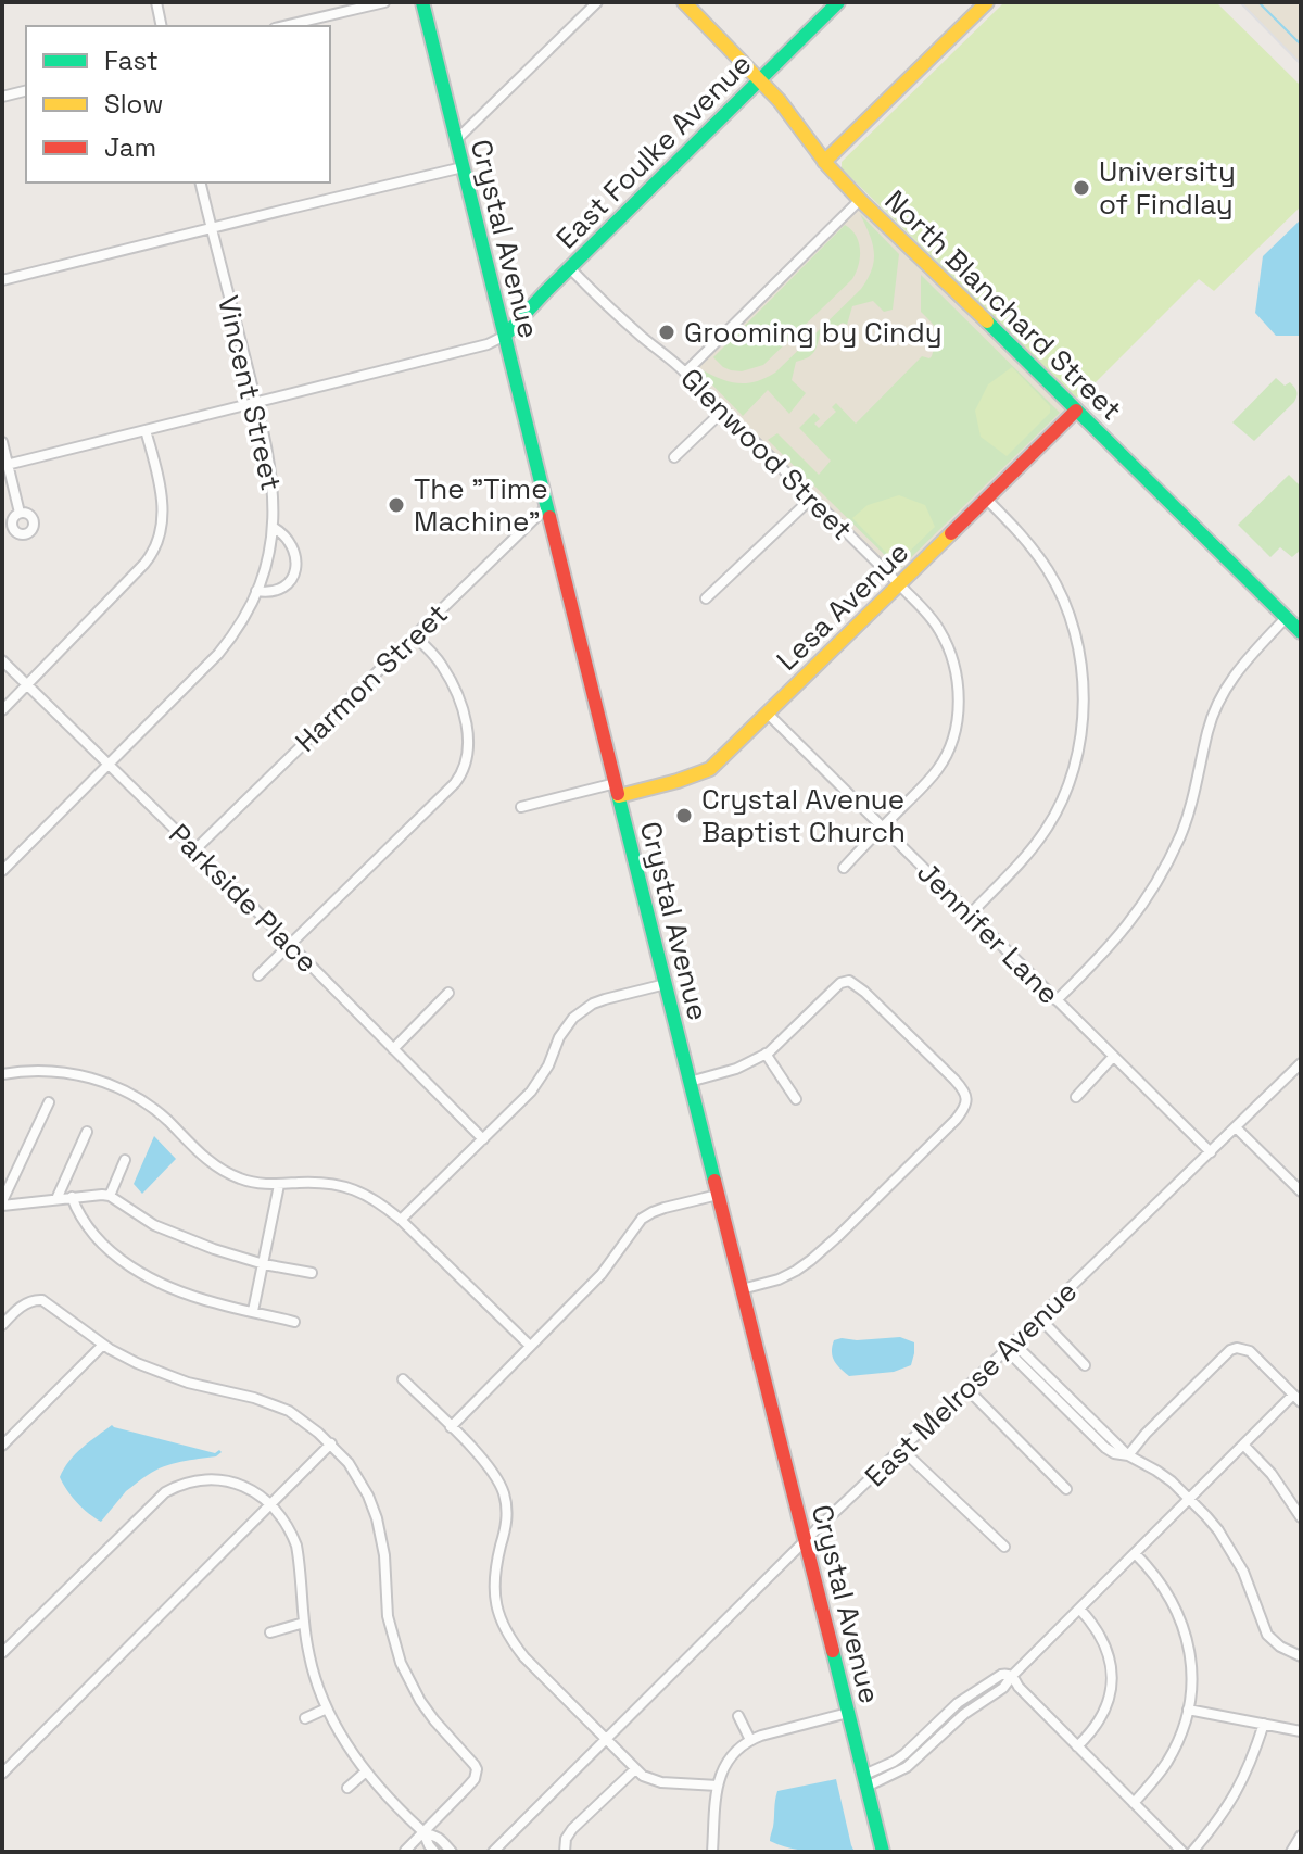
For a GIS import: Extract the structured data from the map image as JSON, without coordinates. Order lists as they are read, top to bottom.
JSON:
{
  "streets": {
    "street": [
      "East Foulke Avenue",
      "Crystal Avenue",
      "North Blanchard Street",
      "Vincent Street",
      "Glenwood Street",
      "Lesa Avenue",
      "Harmon Street",
      "Parkside Place",
      "Jennifer Lane",
      "East Melrose Avenue"
    ]
  },
  "crossings": [
    ["East Foulke Avenue", "Crystal Avenue"],
    ["East Foulke Avenue", "North Blanchard Street"],
    ["East Foulke Avenue", "Glenwood Street"],
    ["Crystal Avenue", "Lesa Avenue"],
    ["Crystal Avenue", "Harmon Street"],
    ["Crystal Avenue", "East Melrose Avenue"],
    ["North Blanchard Street", "Lesa Avenue"],
    ["Vincent Street", "Parkside Place"],
    ["Glenwood Street", "Lesa Avenue"],
    ["Glenwood Street", "Jennifer Lane"],
    ["Lesa Avenue", "Jennifer Lane"],
    ["Harmon Street", "Parkside Place"],
    ["Jennifer Lane", "East Melrose Avenue"]
  ],
  "places": [
    "University of Findlay",
    "Grooming by Cindy",
    "The \"Time Machine\"",
    "Crystal Avenue Baptist Church"
  ],
  "legend": ["Fast", "Slow", "Jam"]
}
